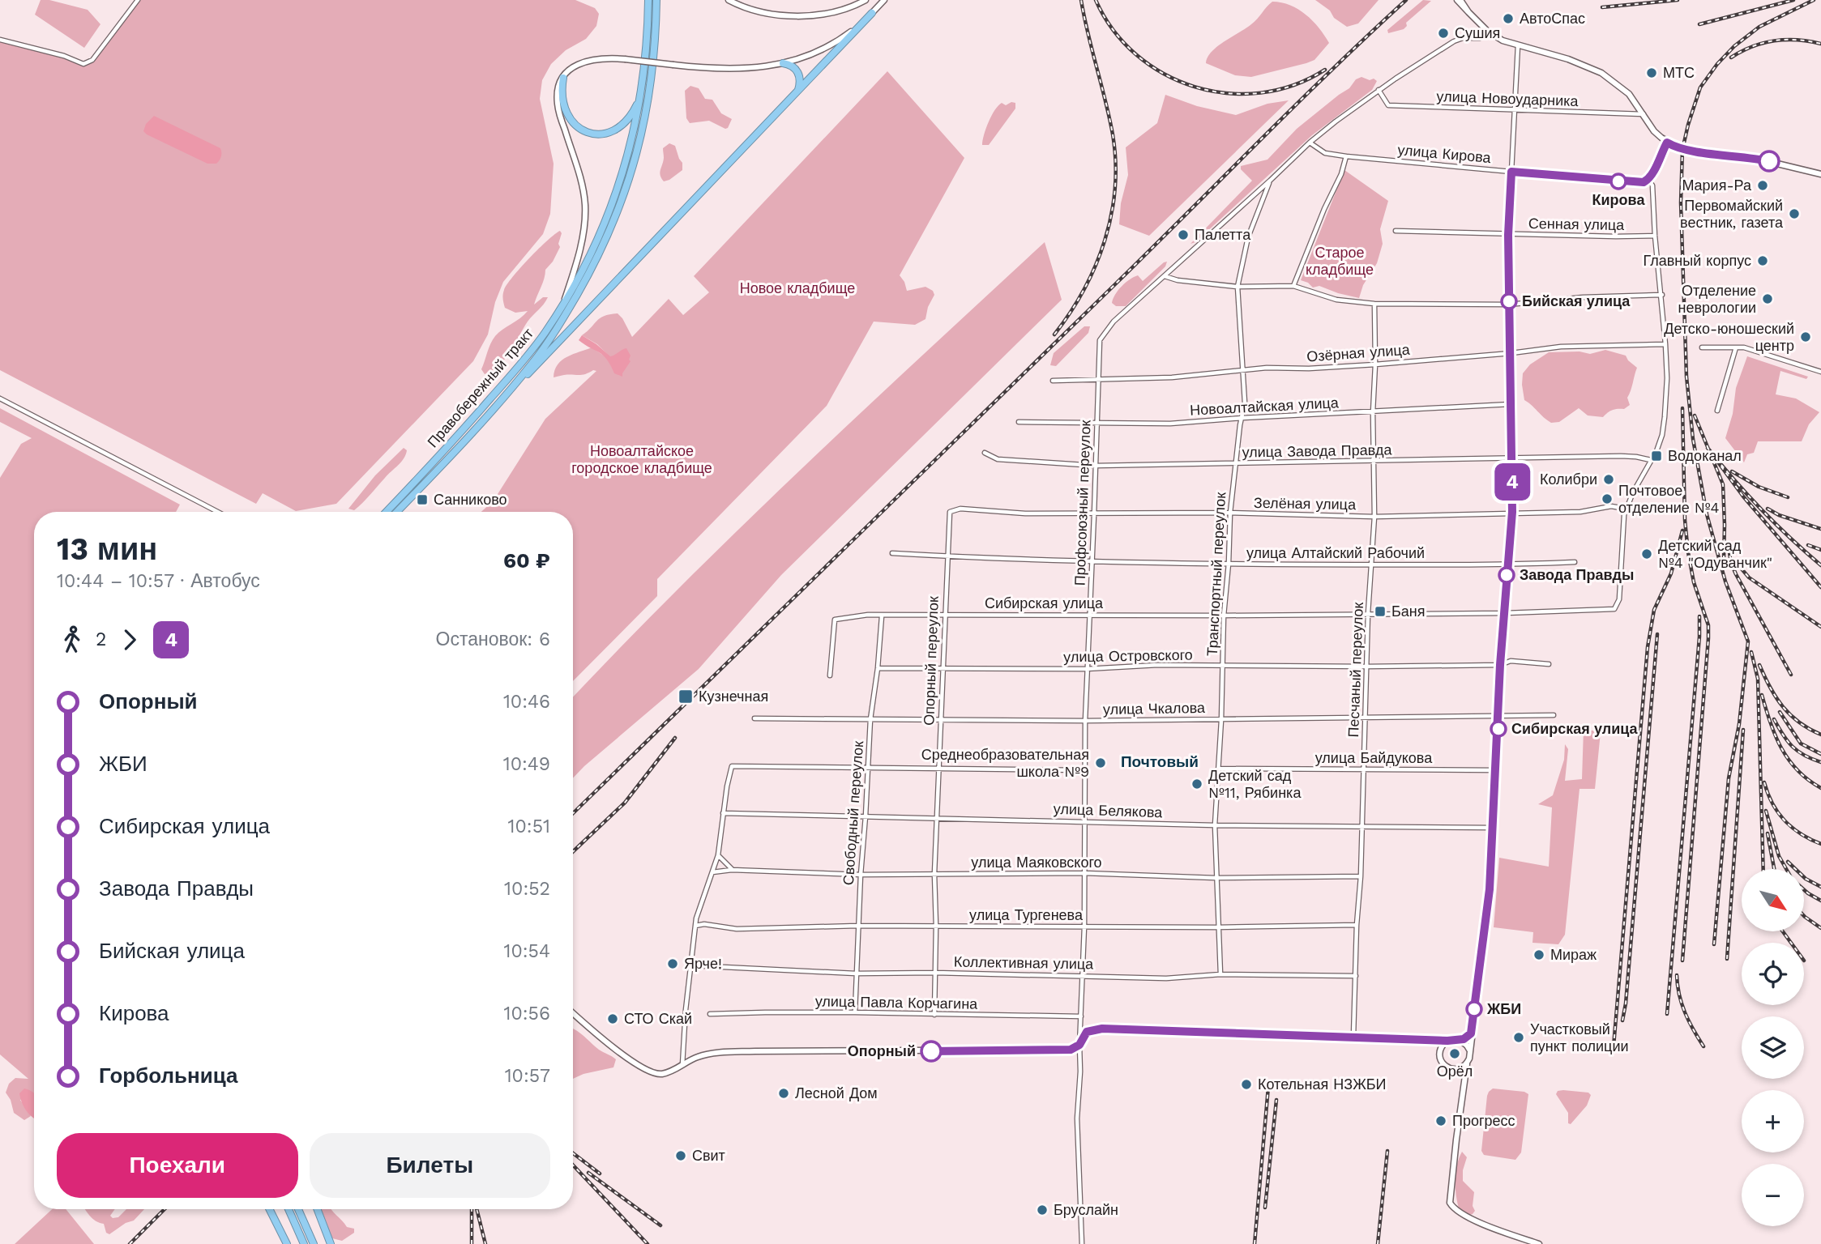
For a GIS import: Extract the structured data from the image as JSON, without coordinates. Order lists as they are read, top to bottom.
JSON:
{
  "streets": {
    "highway": ["Правобережный тракт"],
    "street": [
      "улица Новоударника",
      "улица Кирова",
      "Сенная улица",
      "Озёрная улица",
      "Новоалтайская улица",
      "улица Завода Правда",
      "Профсоюзный переулок",
      "Зелёная улица",
      "улица Алтайский Рабочий",
      "Транспортный переулок",
      "Сибирская улица",
      "улица Островского",
      "Опорный переулок",
      "Песчаный переулок",
      "улица Чкалова",
      "улица Байдукова",
      "улица Белякова",
      "Свободный переулок",
      "улица Маяковского",
      "улица Тургенева",
      "Коллективная улица",
      "улица Павла Корчагина"
    ]
  },
  "crossings": [
    ["Озёрная улица", "Профсоюзный переулок"],
    ["Озёрная улица", "Транспортный переулок"],
    ["Озёрная улица", "Песчаный переулок"],
    ["Новоалтайская улица", "Профсоюзный переулок"],
    ["Новоалтайская улица", "Транспортный переулок"],
    ["Новоалтайская улица", "Песчаный переулок"],
    ["улица Завода Правда", "Профсоюзный переулок"],
    ["улица Завода Правда", "Транспортный переулок"],
    ["улица Завода Правда", "Песчаный переулок"],
    ["Профсоюзный переулок", "Зелёная улица"],
    ["Профсоюзный переулок", "улица Алтайский Рабочий"],
    ["Профсоюзный переулок", "Сибирская улица"],
    ["Профсоюзный переулок", "улица Островского"],
    ["Профсоюзный переулок", "улица Чкалова"],
    ["Профсоюзный переулок", "улица Белякова"],
    ["Профсоюзный переулок", "улица Маяковского"],
    ["Профсоюзный переулок", "улица Тургенева"],
    ["Профсоюзный переулок", "Коллективная улица"],
    ["Профсоюзный переулок", "улица Павла Корчагина"],
    ["Зелёная улица", "Транспортный переулок"],
    ["Зелёная улица", "Сибирская улица"],
    ["Зелёная улица", "Опорный переулок"],
    ["Зелёная улица", "Песчаный переулок"],
    ["улица Алтайский Рабочий", "Транспортный переулок"],
    ["улица Алтайский Рабочий", "Опорный переулок"],
    ["улица Алтайский Рабочий", "Песчаный переулок"],
    ["Транспортный переулок", "Сибирская улица"],
    ["Транспортный переулок", "улица Островского"],
    ["Транспортный переулок", "улица Чкалова"],
    ["Транспортный переулок", "улица Байдукова"],
    ["Транспортный переулок", "улица Белякова"],
    ["Транспортный переулок", "улица Маяковского"],
    ["Транспортный переулок", "улица Тургенева"],
    ["Транспортный переулок", "Коллективная улица"],
    ["Сибирская улица", "Опорный переулок"],
    ["Сибирская улица", "Песчаный переулок"],
    ["Сибирская улица", "Свободный переулок"],
    ["улица Островского", "Опорный переулок"],
    ["улица Островского", "Песчаный переулок"],
    ["улица Островского", "Свободный переулок"],
    ["Опорный переулок", "улица Чкалова"],
    ["Опорный переулок", "улица Белякова"],
    ["Опорный переулок", "улица Маяковского"],
    ["Опорный переулок", "улица Тургенева"],
    ["Опорный переулок", "Коллективная улица"],
    ["Опорный переулок", "улица Павла Корчагина"],
    ["Песчаный переулок", "улица Чкалова"],
    ["Песчаный переулок", "улица Байдукова"],
    ["Песчаный переулок", "улица Белякова"],
    ["Песчаный переулок", "улица Маяковского"],
    ["Песчаный переулок", "улица Тургенева"],
    ["Песчаный переулок", "Коллективная улица"],
    ["улица Чкалова", "Свободный переулок"],
    ["улица Белякова", "Свободный переулок"],
    ["Свободный переулок", "улица Маяковского"],
    ["Свободный переулок", "улица Тургенева"],
    ["Свободный переулок", "Коллективная улица"],
    ["Свободный переулок", "улица Павла Корчагина"]
  ],
  "districts": ["Почтовый"],
  "parks": ["Старое кладбище", "Новое кладбище", "Новоалтайское городское кладбище"],
  "places": {
    "other": [
      "АвтоСпас",
      "Сушия",
      "МТС",
      "Кирова",
      "Мария-Ра",
      "Первомайский вестник, газета",
      "Палетта",
      "Главный корпус",
      "Отделение неврологии",
      "Бийская улица",
      "Детско-юношеский центр",
      "Колибри",
      "Почтовое отделение №4",
      "Детский сад №4 \"Одуванчик\"",
      "Завода Правды",
      "Сибирская улица",
      "Среднеобразовательная школа №9",
      "Детский сад №11, Рябинка",
      "Мираж",
      "Ярче!",
      "ЖБИ",
      "СТО Скай",
      "Участковый пункт полиции",
      "Опорный",
      "Орёл",
      "Котельная НЗЖБИ",
      "Лесной Дом",
      "Прогресс",
      "Свит",
      "Бруслайн"
    ],
    "transit": [
      "Водоканал",
      "Санниково",
      "Баня",
      "Кузнечная"
    ]
  },
  "lines": ["bus line 4"],
  "north": "bottom right",
  "page": {
    "on_map": "4",
    "heading": ["13 мин", "10:44 – 10:57 · Автобус", "60 ₽"],
    "legs": ["2", "4", "Остановок: 6"],
    "list": [
      {
        "name": "Опорный",
        "value": "10:46"
      },
      {
        "name": "ЖБИ",
        "value": "10:49"
      },
      {
        "name": "Сибирская улица",
        "value": "10:51"
      },
      {
        "name": "Завода Правды",
        "value": "10:52"
      },
      {
        "name": "Бийская улица",
        "value": "10:54"
      },
      {
        "name": "Кирова",
        "value": "10:56"
      },
      {
        "name": "Горбольница",
        "value": "10:57"
      }
    ],
    "map_buttons": ["+", "−"],
    "buttons": ["Поехали", "Билеты"]
  }
}
